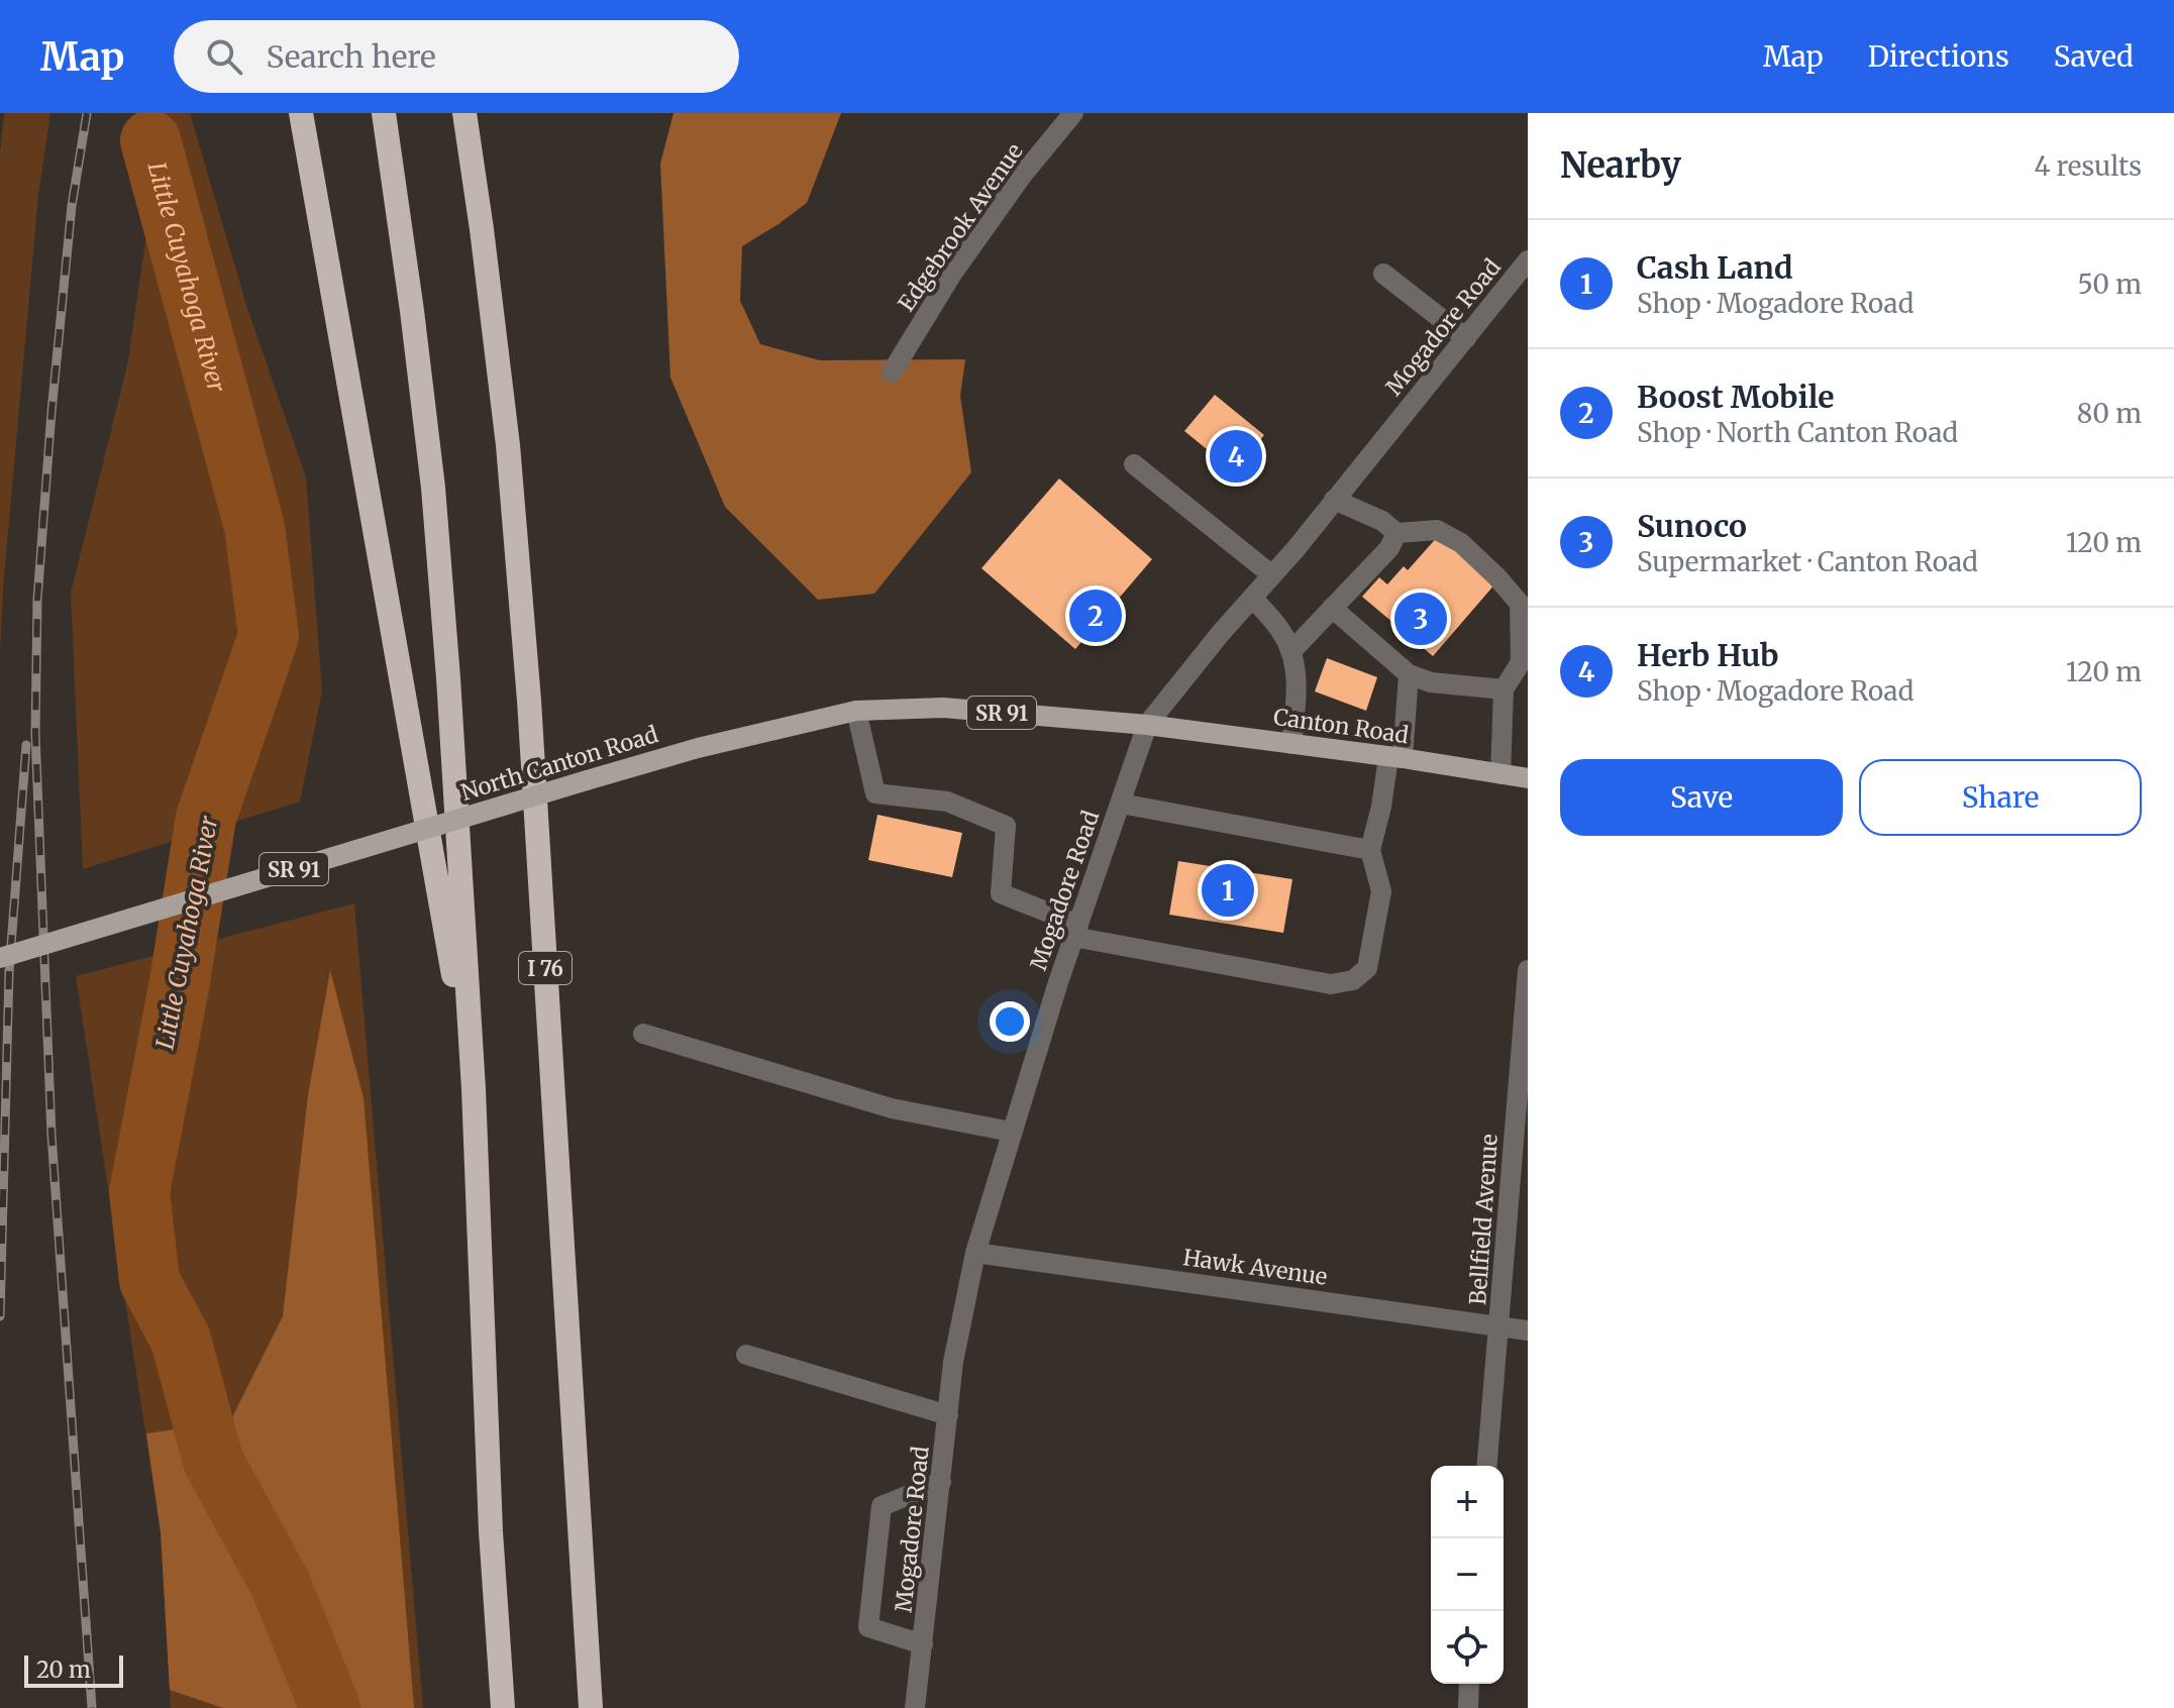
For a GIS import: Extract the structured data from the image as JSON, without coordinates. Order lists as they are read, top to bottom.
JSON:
{
  "streets": {
    "highway": ["I 76"],
    "main road": ["SR 91", "Canton Road", "North Canton Road"],
    "street": [
      "Edgebrook Avenue",
      "Mogadore Road",
      "Bellfield Avenue",
      "Hawk Avenue"
    ]
  },
  "crossings": [
    ["Mogadore Road", "Canton Road"],
    ["Mogadore Road", "North Canton Road"],
    ["Mogadore Road", "Hawk Avenue"],
    ["Canton Road", "North Canton Road"],
    ["Bellfield Avenue", "Hawk Avenue"]
  ],
  "water": ["Little Cuyahoga River"],
  "scale_bar": "20 m",
  "page": {
    "header": "Map",
    "search": "Search here",
    "nav": ["Map", "Directions", "Saved"],
    "heading": ["Nearby", "4 results"],
    "list": [
      {
        "mark": "1",
        "name": "Cash Land",
        "note": "Shop · Mogadore Road",
        "value": "50 m"
      },
      {
        "mark": "2",
        "name": "Boost Mobile",
        "note": "Shop · North Canton Road",
        "value": "80 m"
      },
      {
        "mark": "3",
        "name": "Sunoco",
        "note": "Supermarket · Canton Road",
        "value": "120 m"
      },
      {
        "mark": "4",
        "name": "Herb Hub",
        "note": "Shop · Mogadore Road",
        "value": "120 m"
      }
    ],
    "pins": [
      "4",
      "2",
      "3",
      "1"
    ],
    "buttons": ["Save", "Share"],
    "map_buttons": ["+", "−"],
    "scale": "20 m"
  }
}
